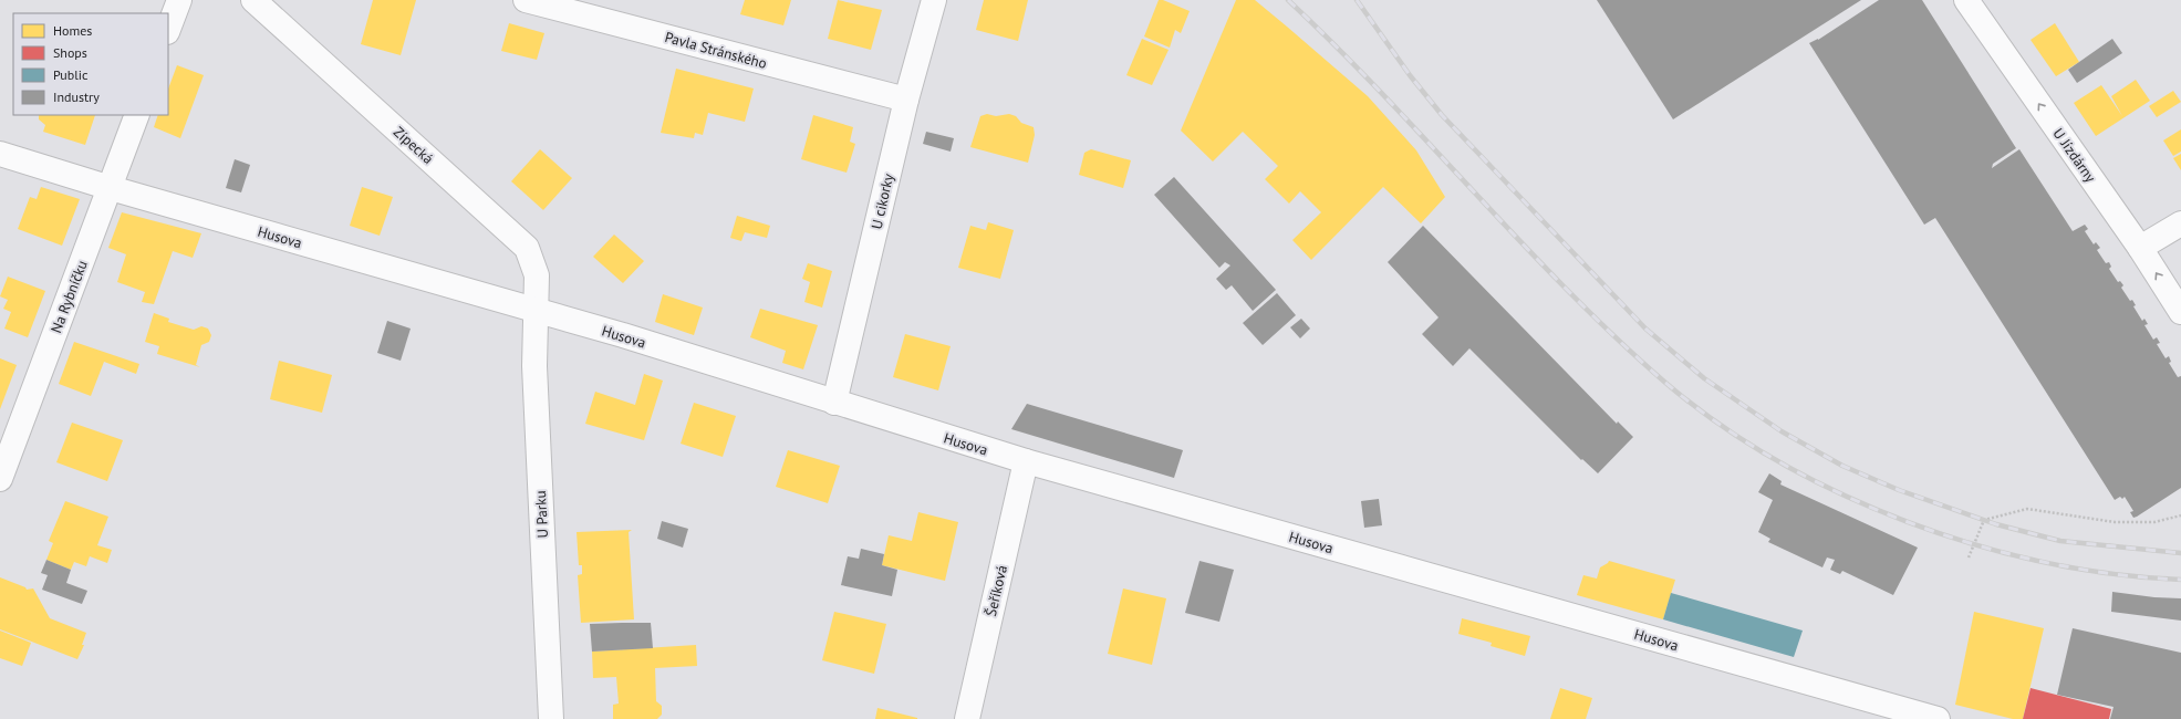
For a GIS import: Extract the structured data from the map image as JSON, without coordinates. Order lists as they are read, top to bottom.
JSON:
{
  "streets": {
    "street": [
      "Pavla Stránského",
      "Zípecká",
      "U Jízdárny",
      "U cikorky",
      "Husova",
      "Na Rybníčku",
      "U Parku",
      "Šeříková"
    ]
  },
  "crossings": [
    ["Pavla Stránského", "U cikorky"],
    ["Zípecká", "Husova"],
    ["Zípecká", "U Parku"],
    ["U cikorky", "Husova"],
    ["Husova", "Na Rybníčku"],
    ["Husova", "U Parku"],
    ["Husova", "Šeříková"]
  ],
  "one_way": ["U Jízdárny"],
  "legend": [
    "Homes",
    "Shops",
    "Public",
    "Industry"
  ]
}
